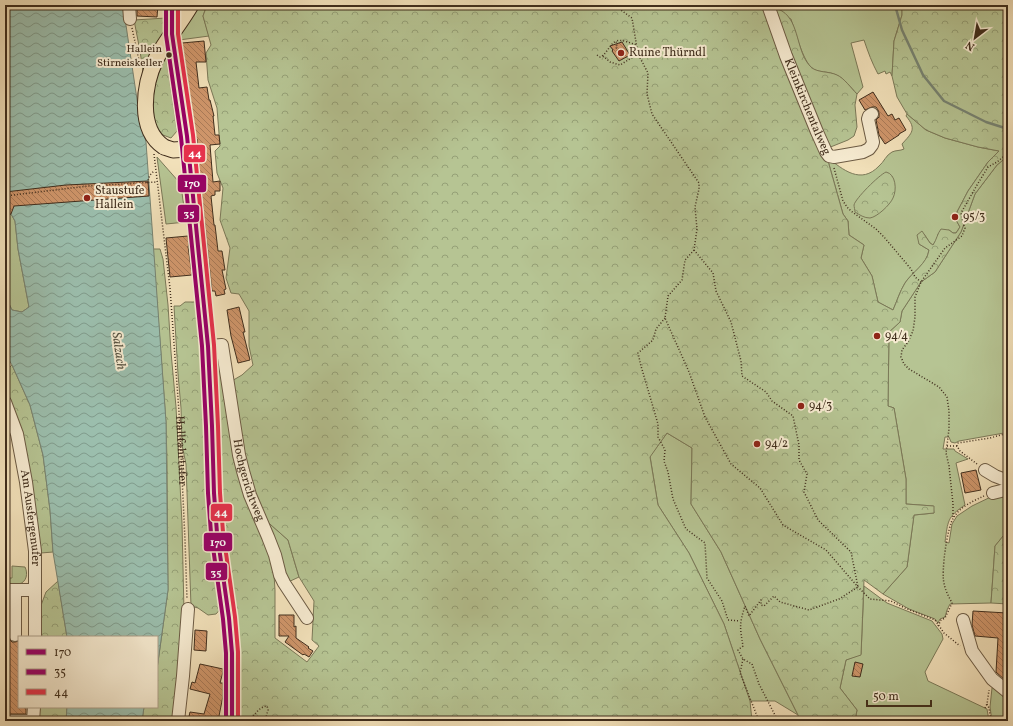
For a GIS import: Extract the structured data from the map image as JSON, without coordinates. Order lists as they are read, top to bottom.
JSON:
{
  "streets": {
    "street": ["Kleinkirchentalweg", "Hochgerichtweg", "Am Ausfergenufer"],
    "path": ["Hallfahrtufer"]
  },
  "water": ["Salzach"],
  "places": [
    "Ruine Thürndl",
    "Hallein Stirneiskeller",
    "Staustufe Hallein",
    "95/3",
    "94/4",
    "94/3",
    "94/2"
  ],
  "lines": ["transit line 170", "transit line 35", "transit line 44"],
  "legend": ["170", "35", "44"],
  "scale_bar": "50 m",
  "north": "bottom left"
}
